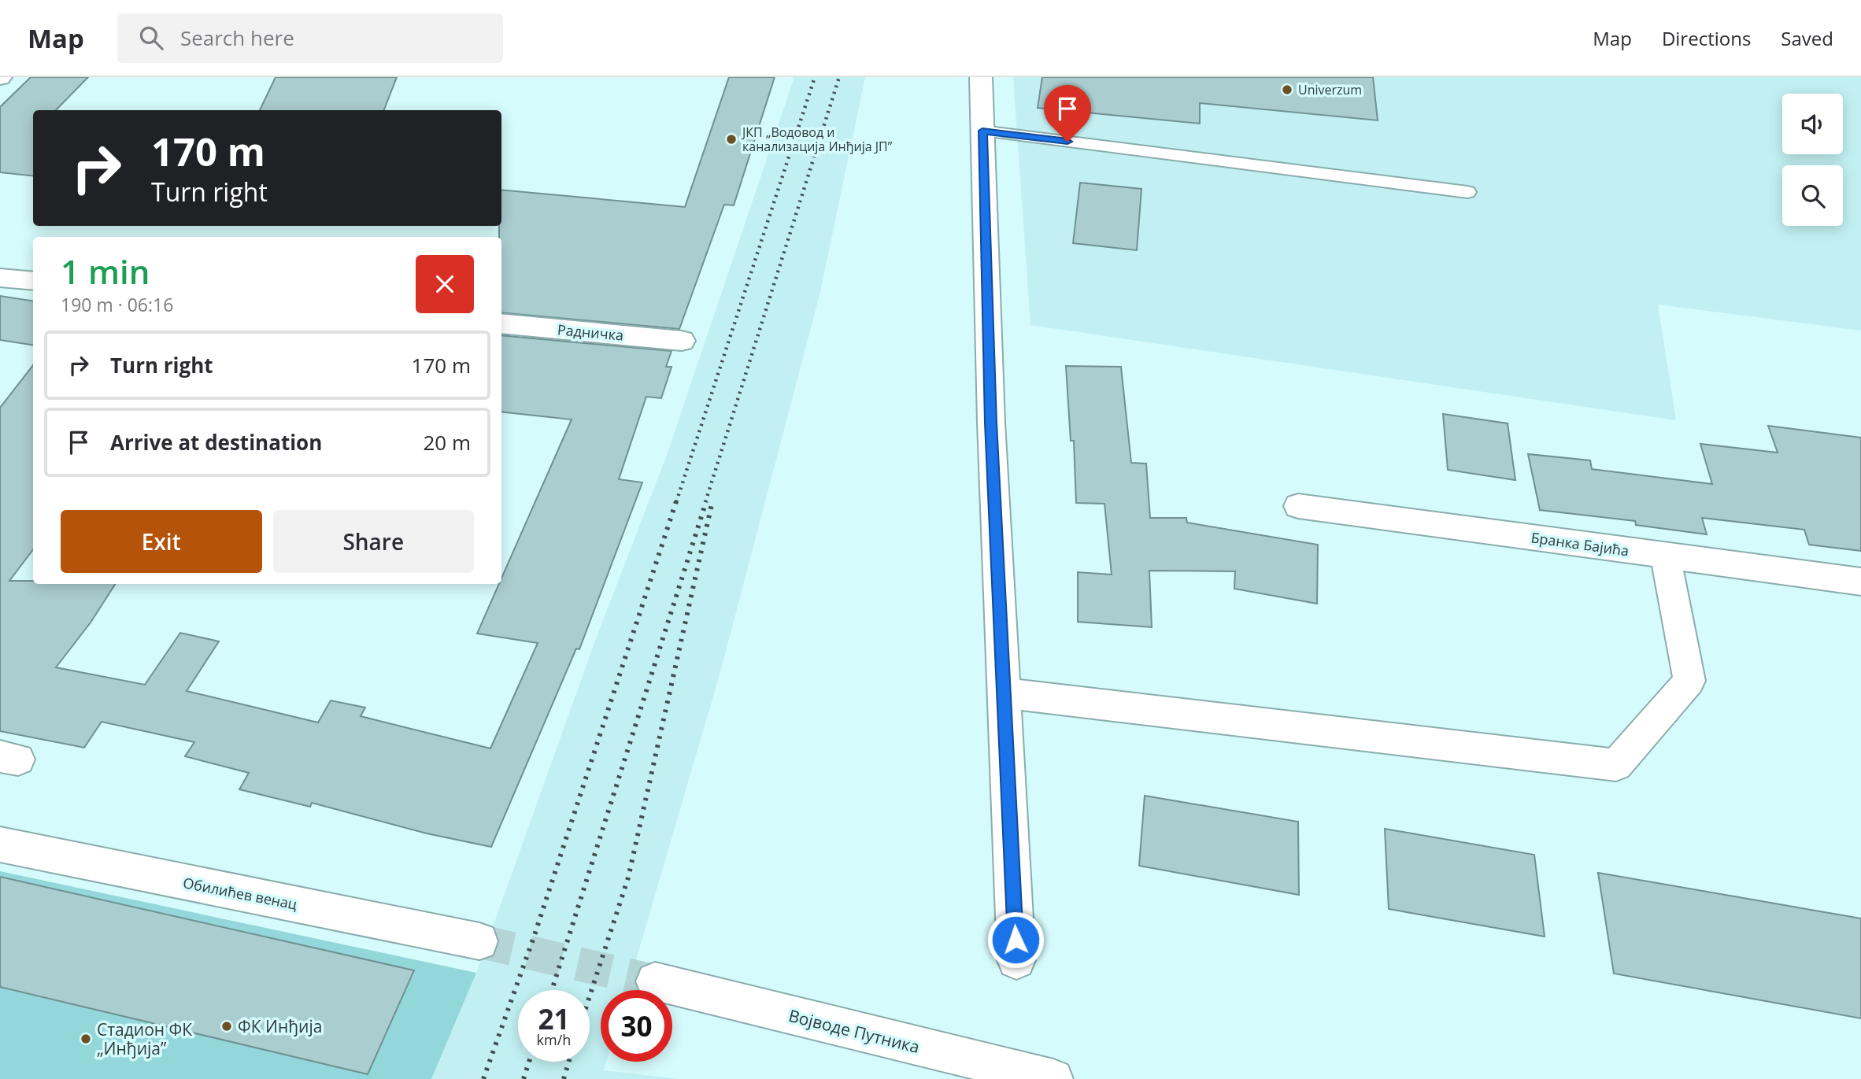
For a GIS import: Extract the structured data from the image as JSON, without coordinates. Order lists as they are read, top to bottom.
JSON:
{
  "streets": {
    "street": [
      "Радничка",
      "Бранка Бајића",
      "Обилићев венац",
      "Војводе Путника"
    ]
  },
  "places": [
    "Univerzum",
    "ЈКП „Водовод и канализација Инђија ЈП”",
    "ФК Инђија",
    "Стадион ФК „Инђија”"
  ],
  "page": {
    "header": "Map",
    "search": "Search here",
    "nav": ["Map", "Directions", "Saved"],
    "turn": ["170 m", "Turn right"],
    "heading": ["1 min", "190 m · 06:16"],
    "list": [
      {
        "name": "Turn right",
        "value": "170 m"
      },
      {
        "name": "Arrive at destination",
        "value": "20 m"
      }
    ],
    "buttons": ["Exit", "Share"],
    "speed": "21 km/h",
    "limit": "30"
  }
}
